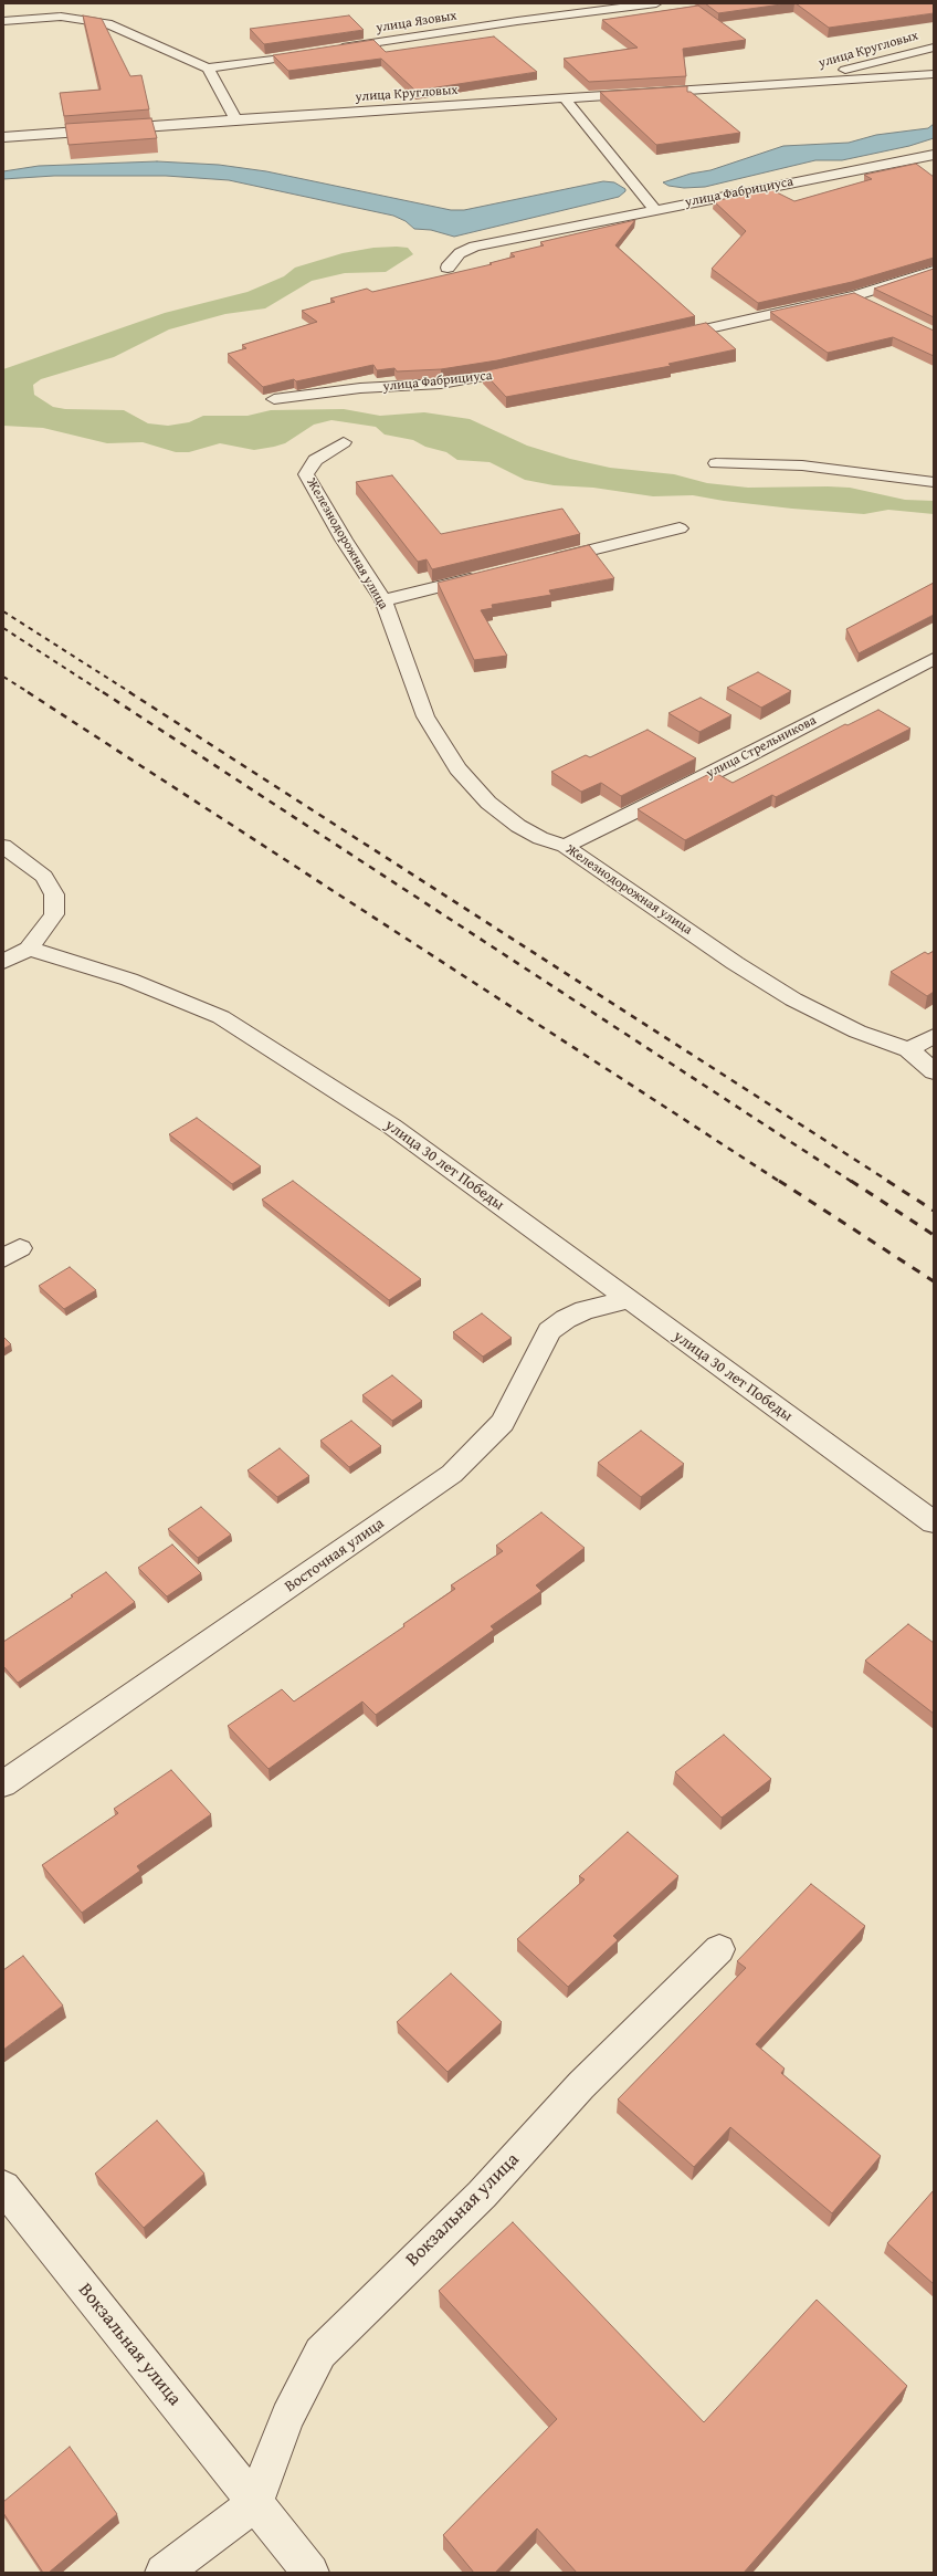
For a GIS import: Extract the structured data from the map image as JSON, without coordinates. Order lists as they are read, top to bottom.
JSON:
{
  "streets": {
    "street": [
      "улица Язовых",
      "улица Кругловых",
      "улица Фабрициуса",
      "Железнодорожная улица",
      "улица Стрельникова",
      "улица 30 лет Победы",
      "Восточная улица",
      "Вокзальная улица"
    ]
  },
  "crossings": [
    ["Железнодорожная улица", "улица Стрельникова"],
    ["улица 30 лет Победы", "Восточная улица"]
  ]
}
